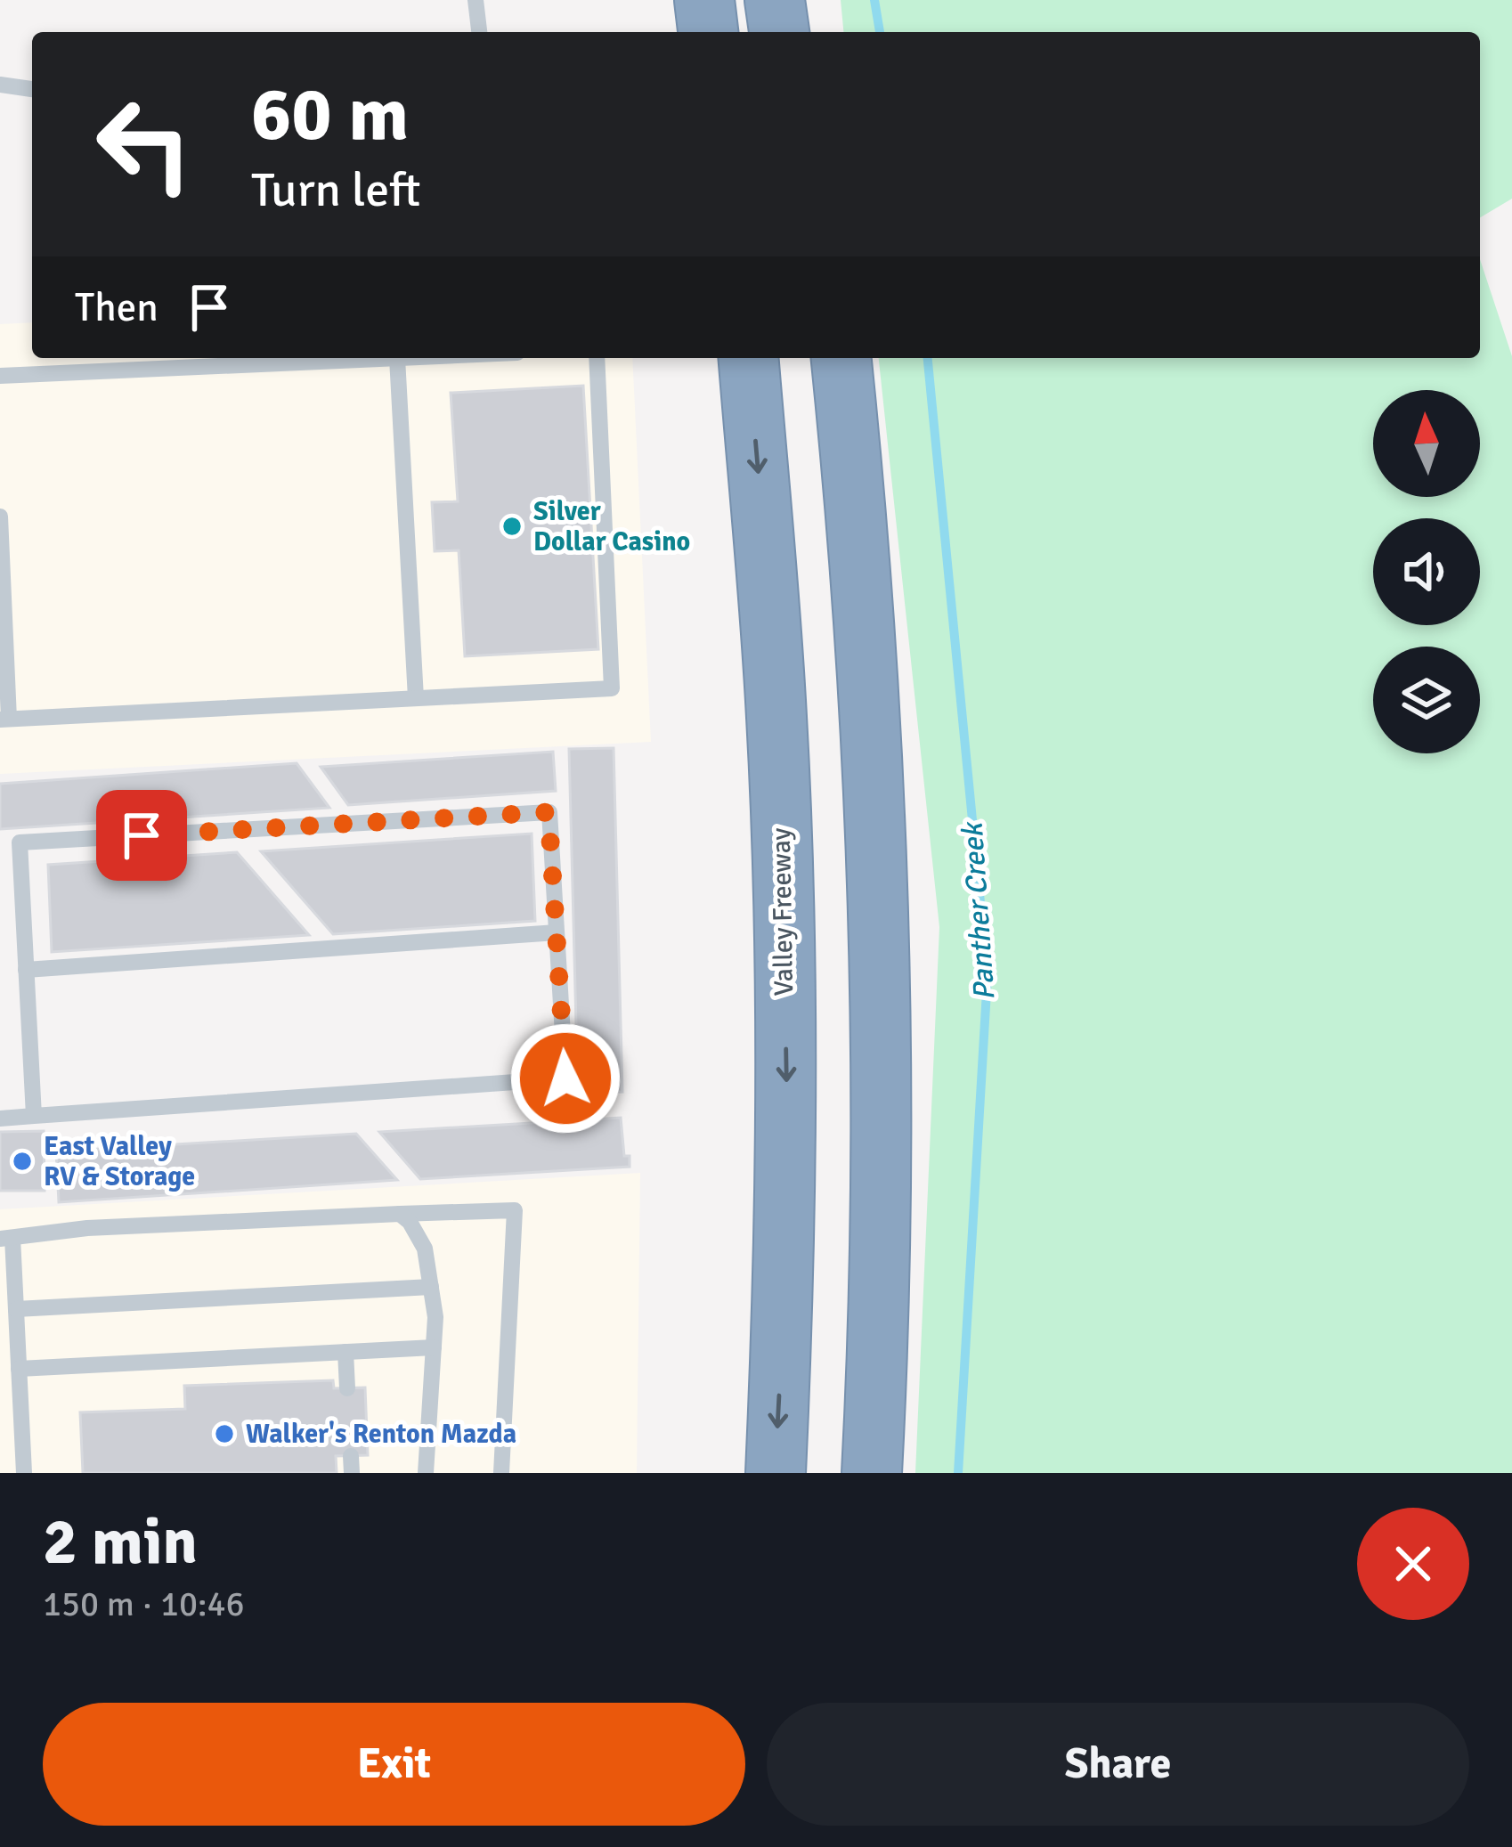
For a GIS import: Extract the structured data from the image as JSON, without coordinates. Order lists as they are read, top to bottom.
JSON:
{
  "streets": {
    "highway": ["Valley Freeway"]
  },
  "water": ["Panther Creek"],
  "places": ["Silver Dollar Casino", "East Valley RV & Storage", "Walker's Renton Mazda"],
  "north": "top",
  "page": {
    "turn": ["60 m", "Turn left"],
    "then": "Then",
    "heading": ["2 min", "150 m · 10:46"],
    "buttons": ["Exit", "Share"]
  }
}
